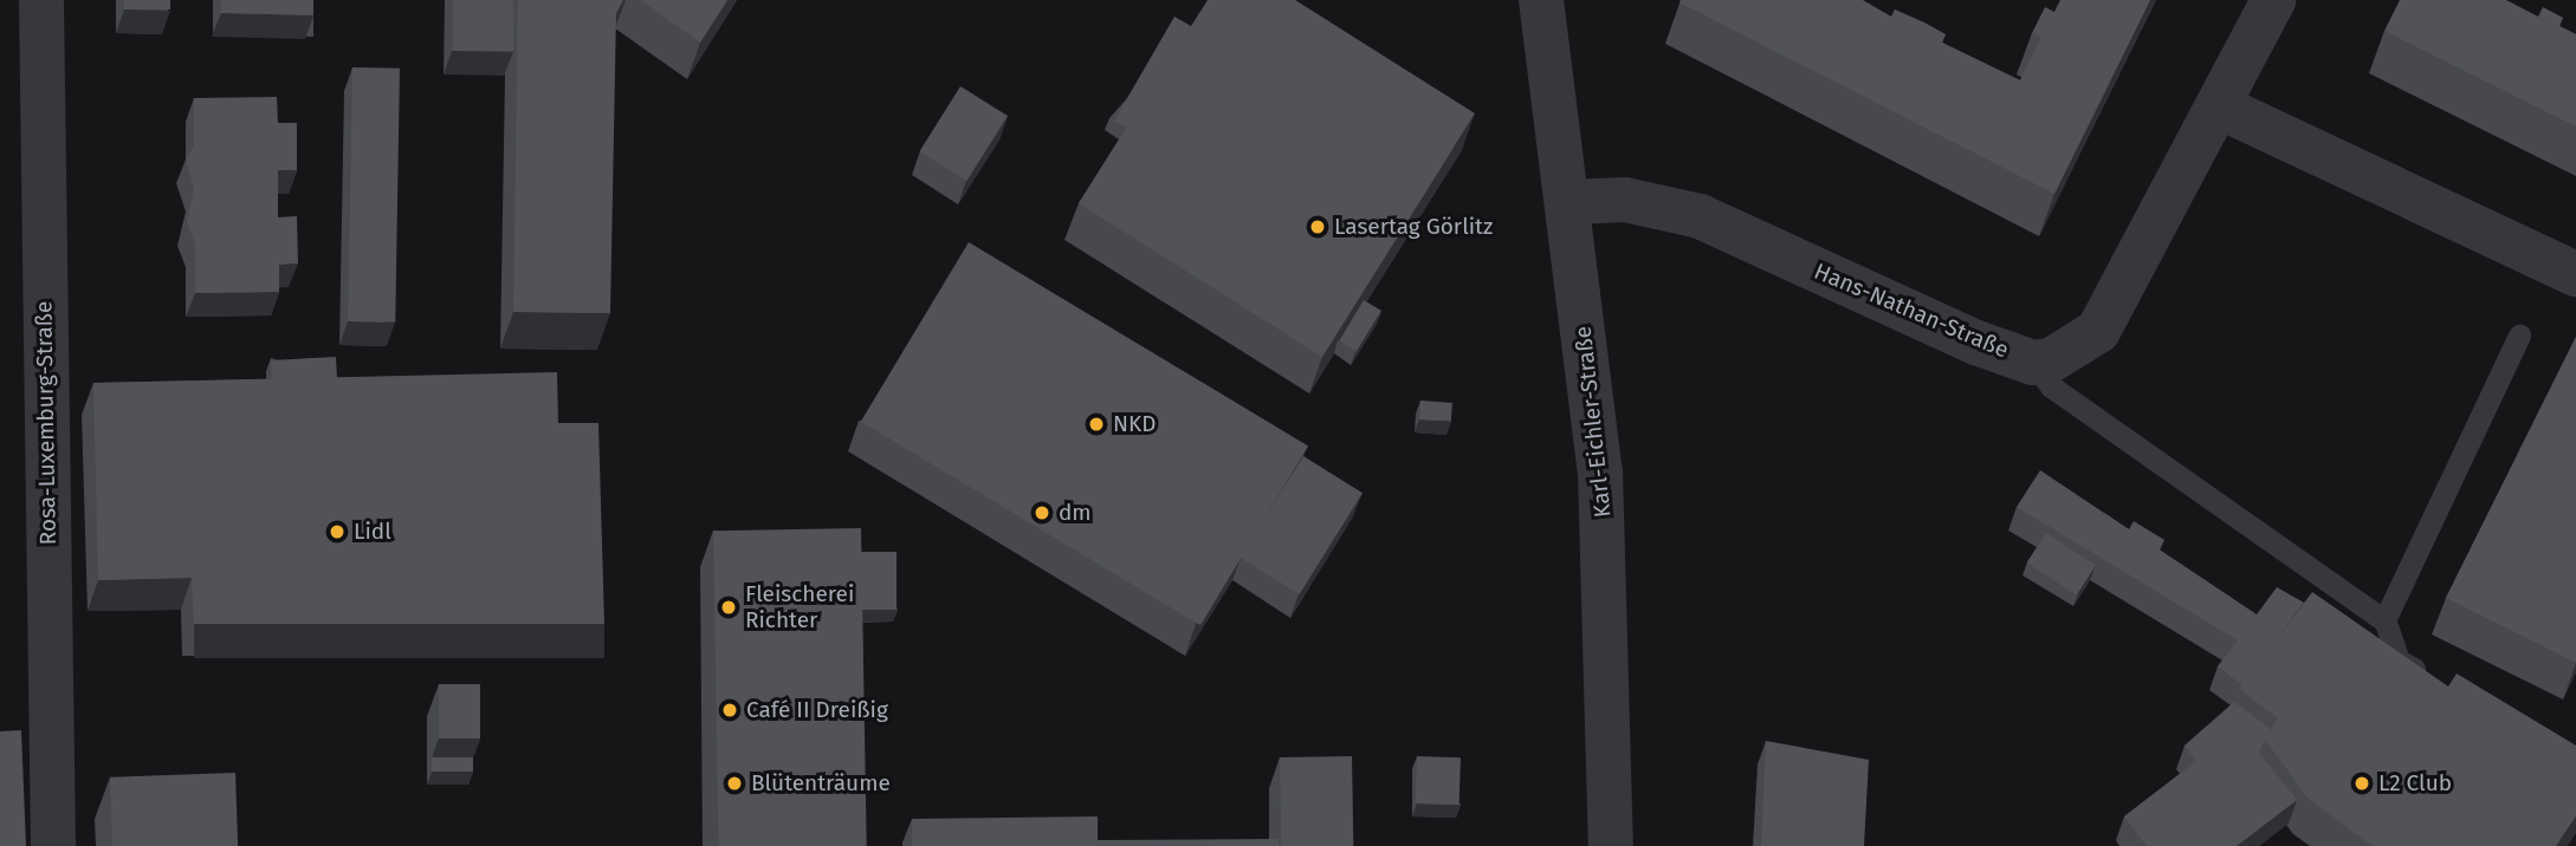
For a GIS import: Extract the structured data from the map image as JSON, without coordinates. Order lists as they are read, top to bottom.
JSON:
{
  "streets": {
    "street": ["Hans-Nathan-Straße", "Karl-Eichler-Straße", "Rosa-Luxemburg-Straße"]
  },
  "crossings": [
    ["Hans-Nathan-Straße", "Karl-Eichler-Straße"]
  ],
  "places": [
    "Lasertag Görlitz",
    "NKD",
    "dm",
    "Lidl",
    "Fleischerei Richter",
    "Café II Dreißig",
    "Blütenträume",
    "L2 Club"
  ]
}
